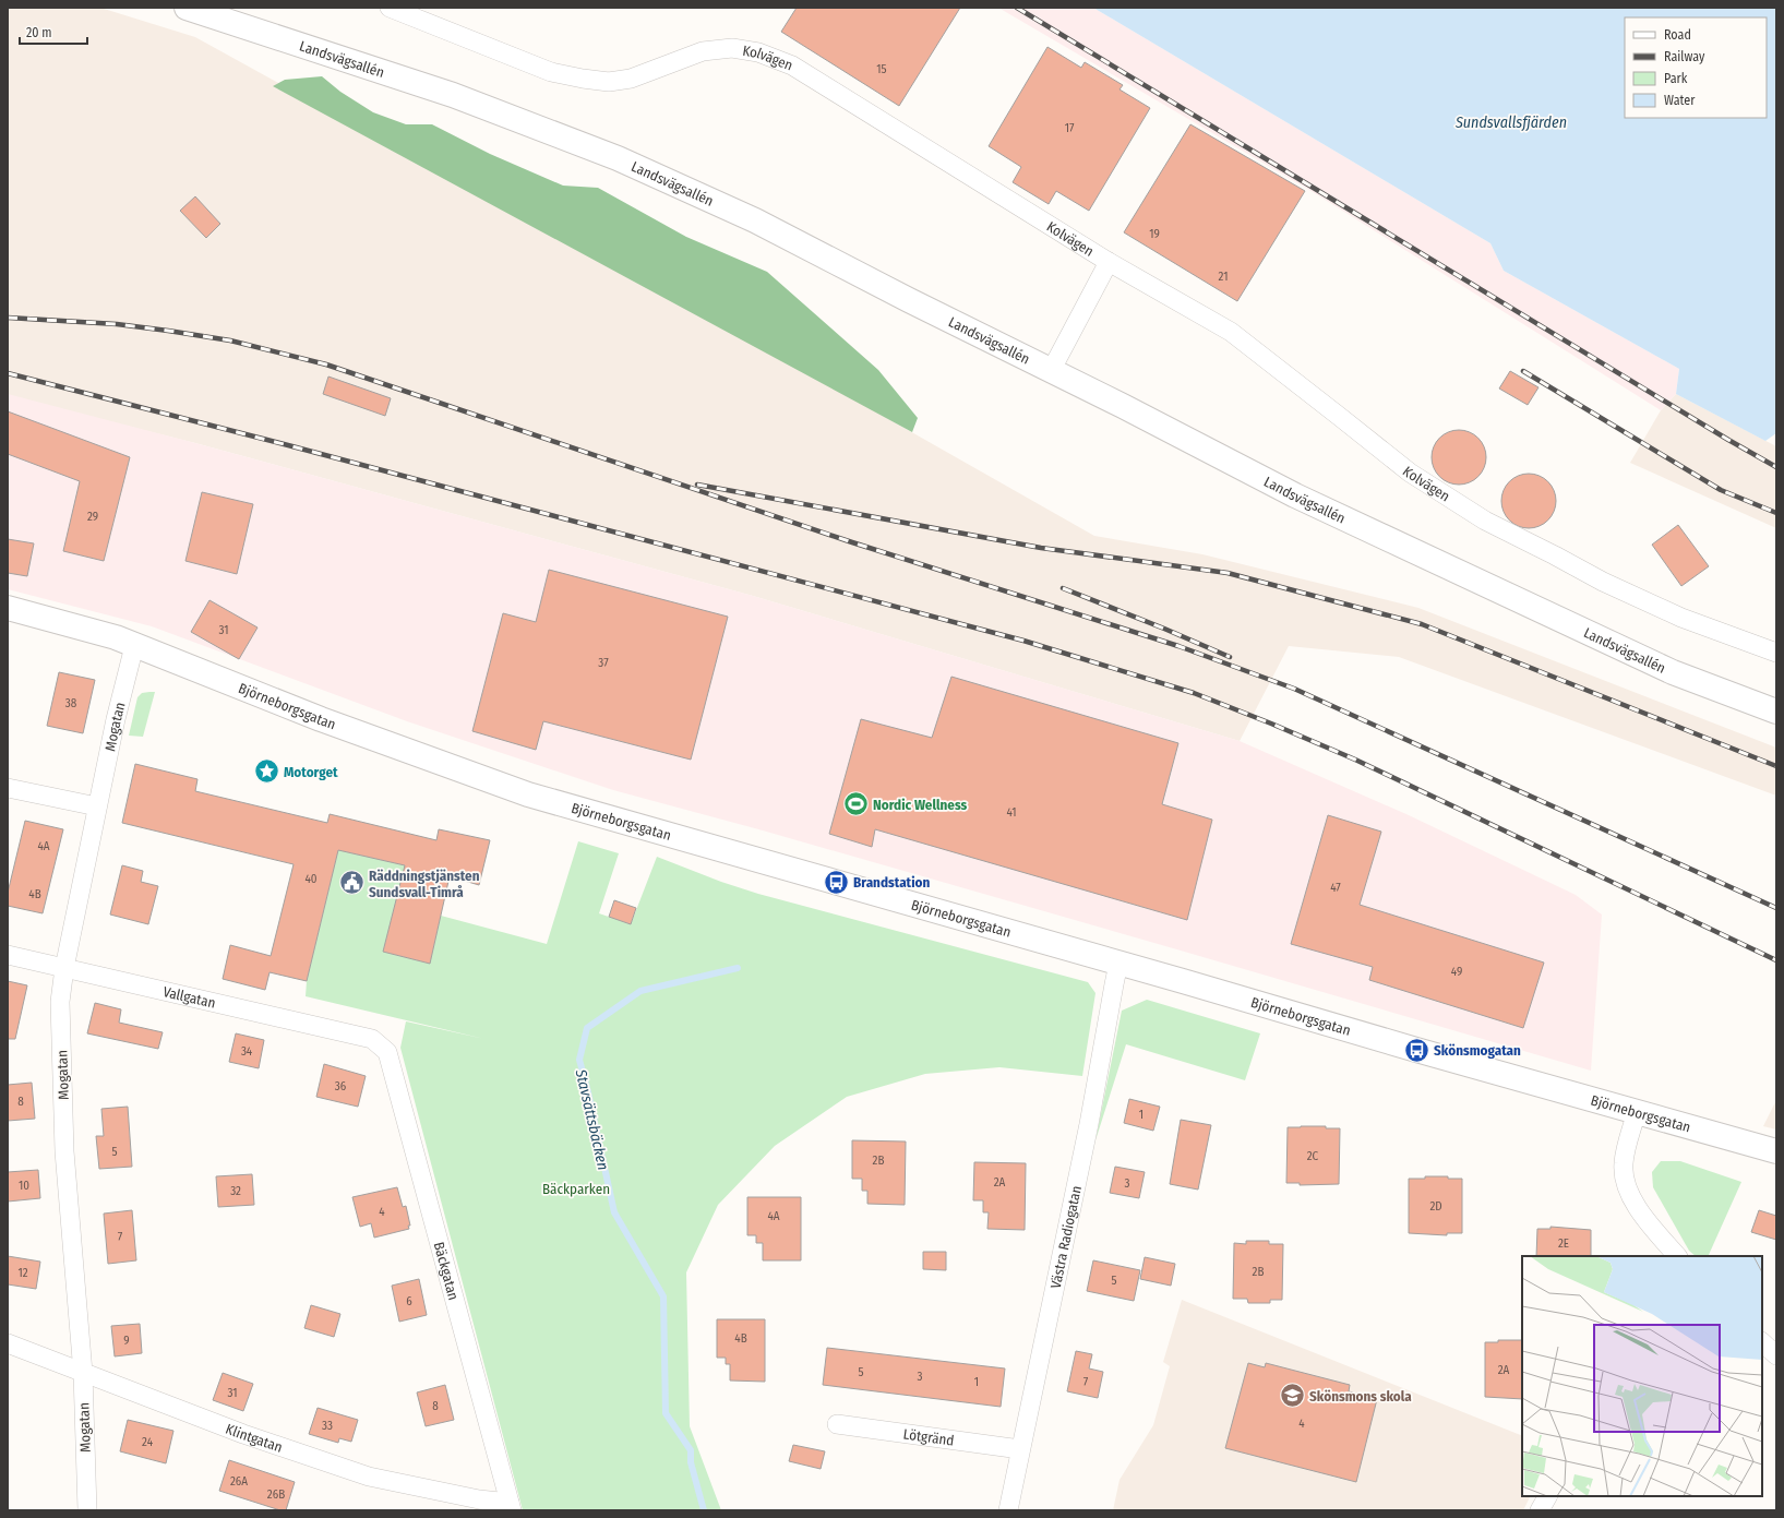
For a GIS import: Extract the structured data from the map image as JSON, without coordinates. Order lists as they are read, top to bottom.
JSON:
{
  "streets": {
    "main road": ["Landsvägsallén", "Björneborgsgatan"],
    "street": [
      "Kolvägen",
      "Mogatan",
      "Vallgatan",
      "Västra Radiogatan",
      "Bäckgatan",
      "Lötgränd",
      "Klintgatan"
    ]
  },
  "crossings": [
    ["Landsvägsallén", "Kolvägen"],
    ["Björneborgsgatan", "Mogatan"],
    ["Björneborgsgatan", "Västra Radiogatan"],
    ["Mogatan", "Vallgatan"],
    ["Mogatan", "Klintgatan"],
    ["Vallgatan", "Bäckgatan"],
    ["Västra Radiogatan", "Lötgränd"],
    ["Bäckgatan", "Klintgatan"]
  ],
  "water": ["Sundsvallsfjärden", "Stavsättsbäcken"],
  "parks": ["Bäckparken"],
  "places": {
    "place": ["Motorget"],
    "sports": ["Nordic Wellness"],
    "bus stop": ["Brandstation", "Skönsmogatan"],
    "public building": ["Räddningstjänsten Sundsvall-Timrå"],
    "school or university": ["Skönsmons skola"]
  },
  "house_numbers": [
    "15",
    "17",
    "19",
    "21",
    "29",
    "31",
    "37",
    "38",
    "41",
    "4A",
    "40",
    "47",
    "4B",
    "49",
    "34",
    "36",
    "8",
    "1",
    "5",
    "2C",
    "2B",
    "2A",
    "3",
    "10",
    "32",
    "2D",
    "4",
    "4A",
    "7",
    "2E",
    "2B",
    "12",
    "5",
    "6",
    "4B",
    "9",
    "2A",
    "5",
    "3",
    "1",
    "7",
    "31",
    "8",
    "4",
    "33",
    "24",
    "26A",
    "26B"
  ],
  "legend": [
    "Road",
    "Railway",
    "Park",
    "Water"
  ],
  "scale_bar": "20 m"
}
